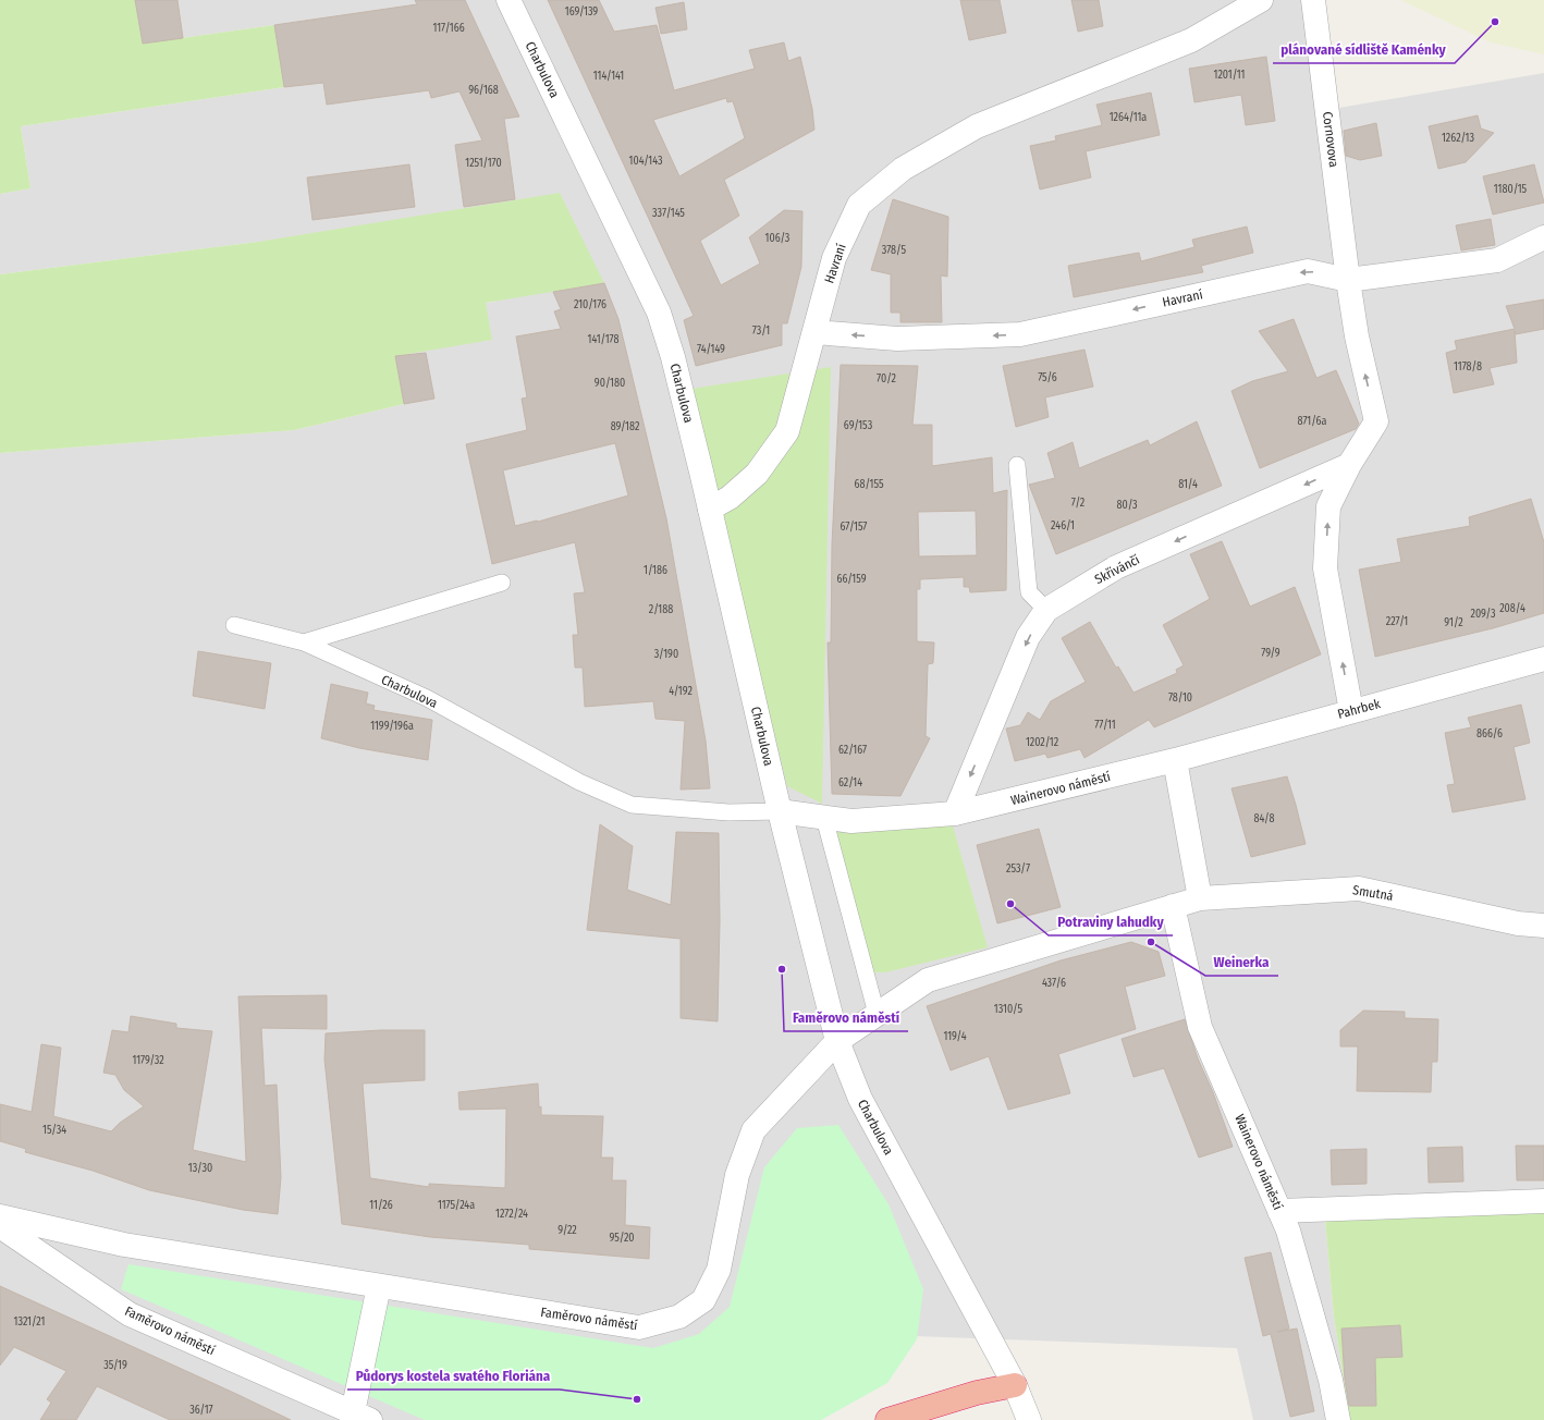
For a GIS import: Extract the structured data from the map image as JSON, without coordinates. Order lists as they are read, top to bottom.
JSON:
{
  "streets": {
    "street": [
      "Charbulova",
      "Cornovova",
      "Havraní",
      "Skřivánčí",
      "Pahrbek",
      "Wainerovo náměstí",
      "Smutná",
      "Faměrovo náměstí"
    ]
  },
  "crossings": [
    ["Charbulova", "Havraní"],
    ["Charbulova", "Wainerovo náměstí"],
    ["Charbulova", "Faměrovo náměstí"],
    ["Cornovova", "Havraní"],
    ["Cornovova", "Skřivánčí"],
    ["Skřivánčí", "Wainerovo náměstí"],
    ["Pahrbek", "Wainerovo náměstí"]
  ],
  "one_way": ["Cornovova", "Skřivánčí"],
  "places": [
    "plánované sídliště Kaménky",
    "Potraviny lahudky",
    "Weinerka",
    "Faměrovo náměstí",
    "Půdorys kostela svatého Floriána"
  ],
  "house_numbers": [
    "169/139",
    "117/166",
    "1201/11",
    "114/141",
    "96/168",
    "1264/11a",
    "1262/13",
    "104/143",
    "1251/170",
    "1180/15",
    "337/145",
    "106/3",
    "378/5",
    "210/176",
    "73/1",
    "141/178",
    "74/149",
    "1178/8",
    "75/6",
    "70/2",
    "90/180",
    "871/6a",
    "69/153",
    "89/182",
    "68/155",
    "81/4",
    "7/2",
    "80/3",
    "246/1",
    "67/157",
    "1/186",
    "66/159",
    "208/4",
    "2/188",
    "209/3",
    "227/1",
    "91/2",
    "79/9",
    "3/190",
    "4/192",
    "78/10",
    "77/11",
    "1199/196a",
    "866/6",
    "1202/12",
    "62/167",
    "62/14",
    "84/8",
    "253/7",
    "437/6",
    "1310/5",
    "119/4",
    "1179/32",
    "15/34",
    "13/30",
    "11/26",
    "1175/24a",
    "1272/24",
    "9/22",
    "95/20",
    "1321/21",
    "35/19",
    "36/17"
  ]
}
